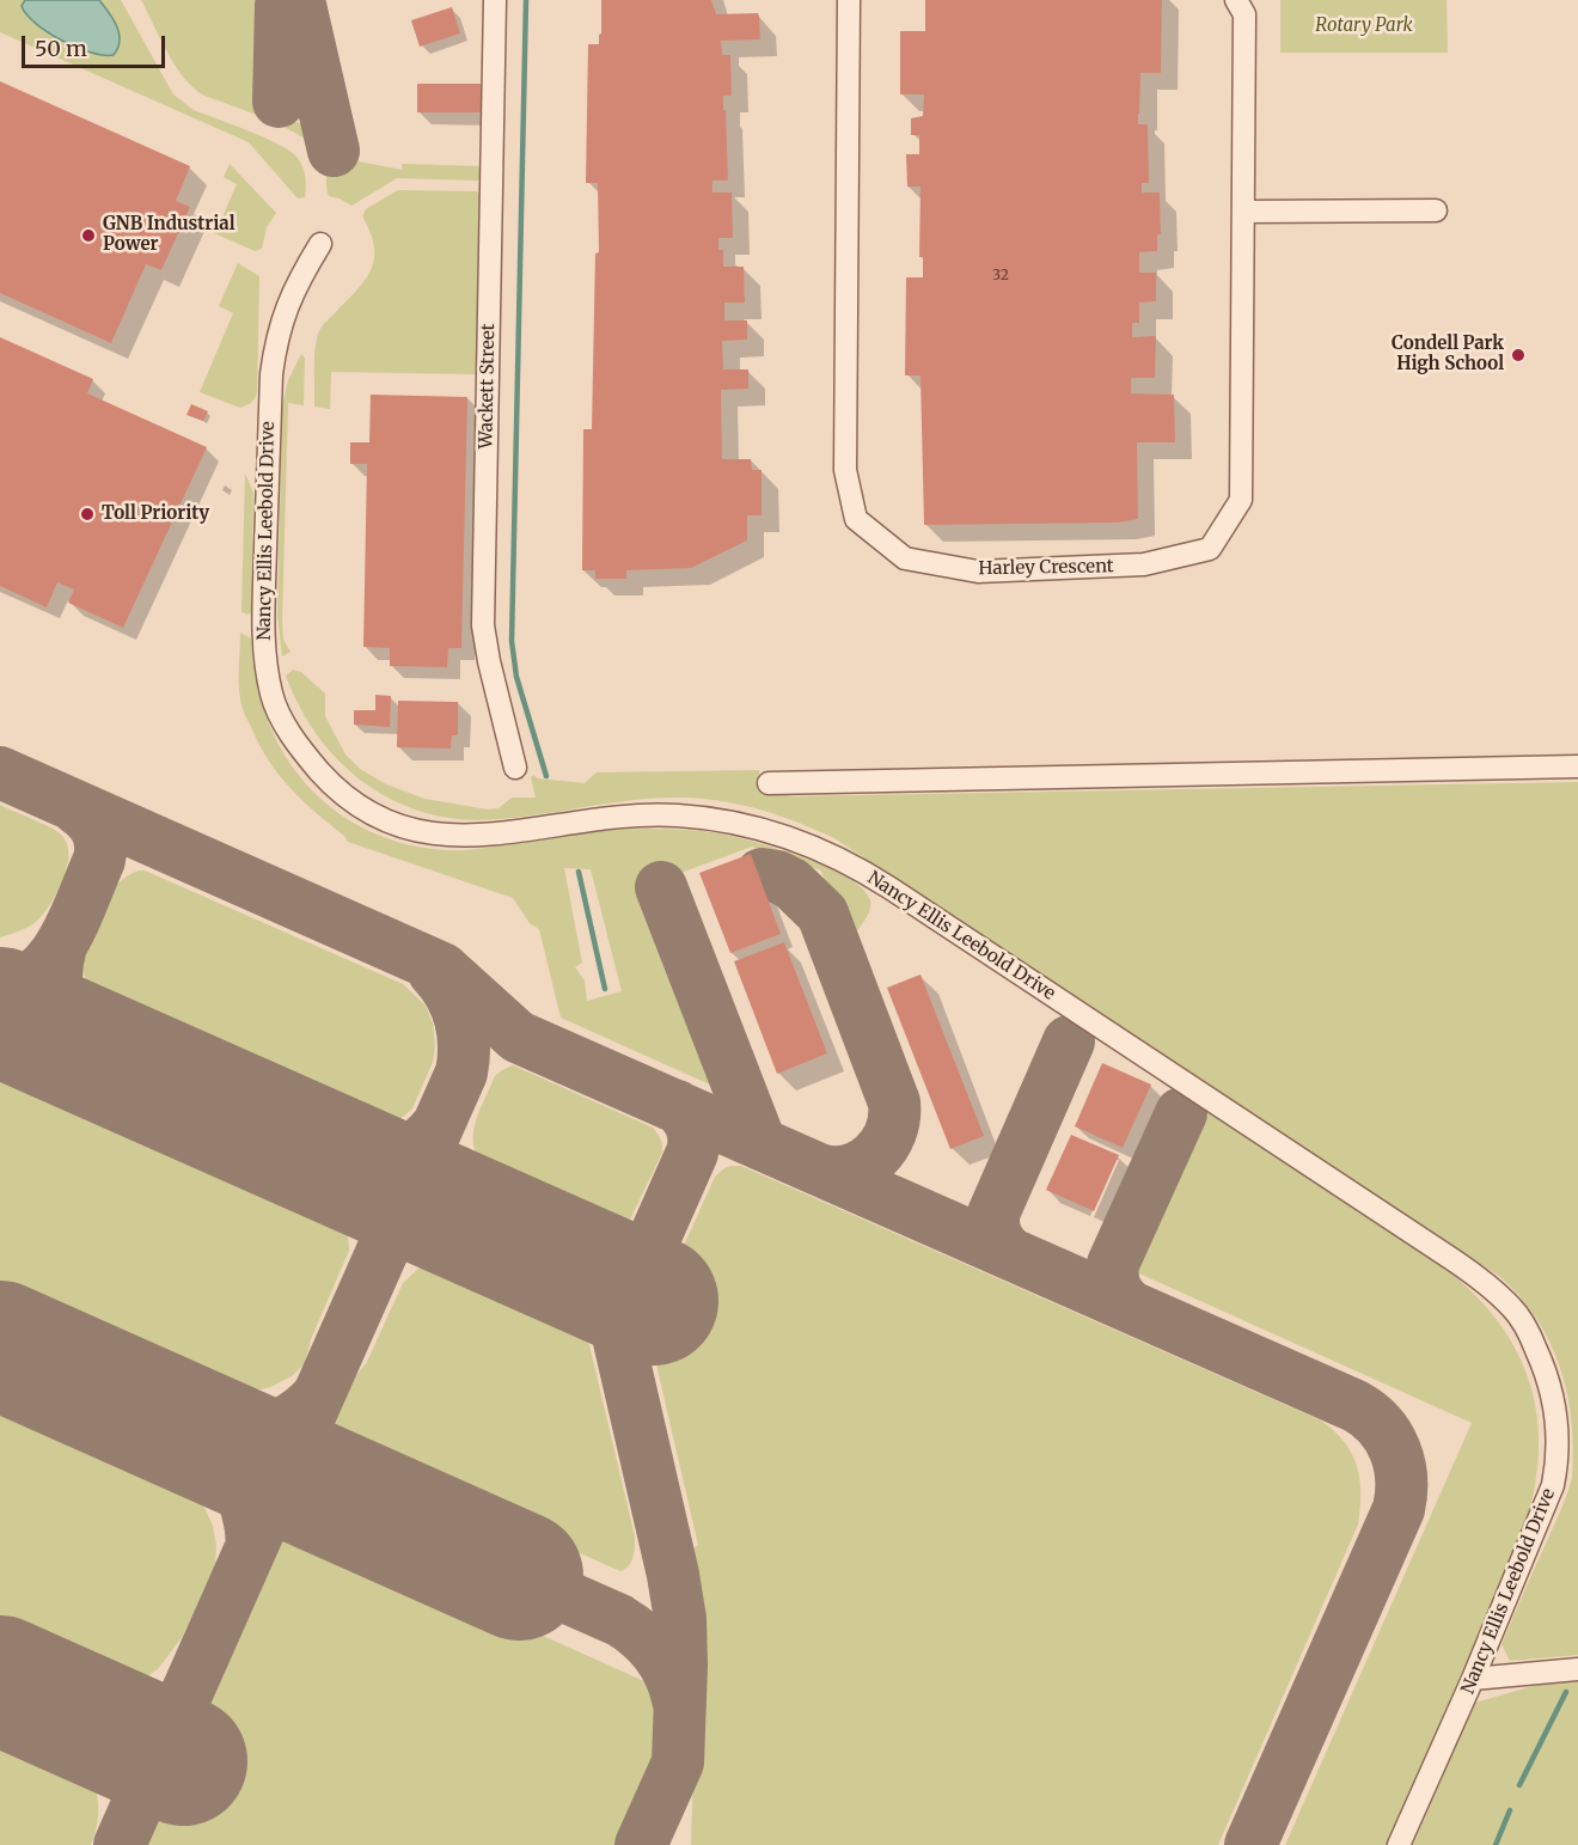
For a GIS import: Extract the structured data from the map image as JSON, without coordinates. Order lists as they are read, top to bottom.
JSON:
{
  "streets": {
    "street": ["Wackett Street", "Nancy Ellis Leebold Drive", "Harley Crescent"]
  },
  "parks": ["Rotary Park"],
  "places": ["GNB Industrial Power", "Condell Park High School", "Toll Priority"],
  "house_numbers": ["32"],
  "scale_bar": "50 m"
}
